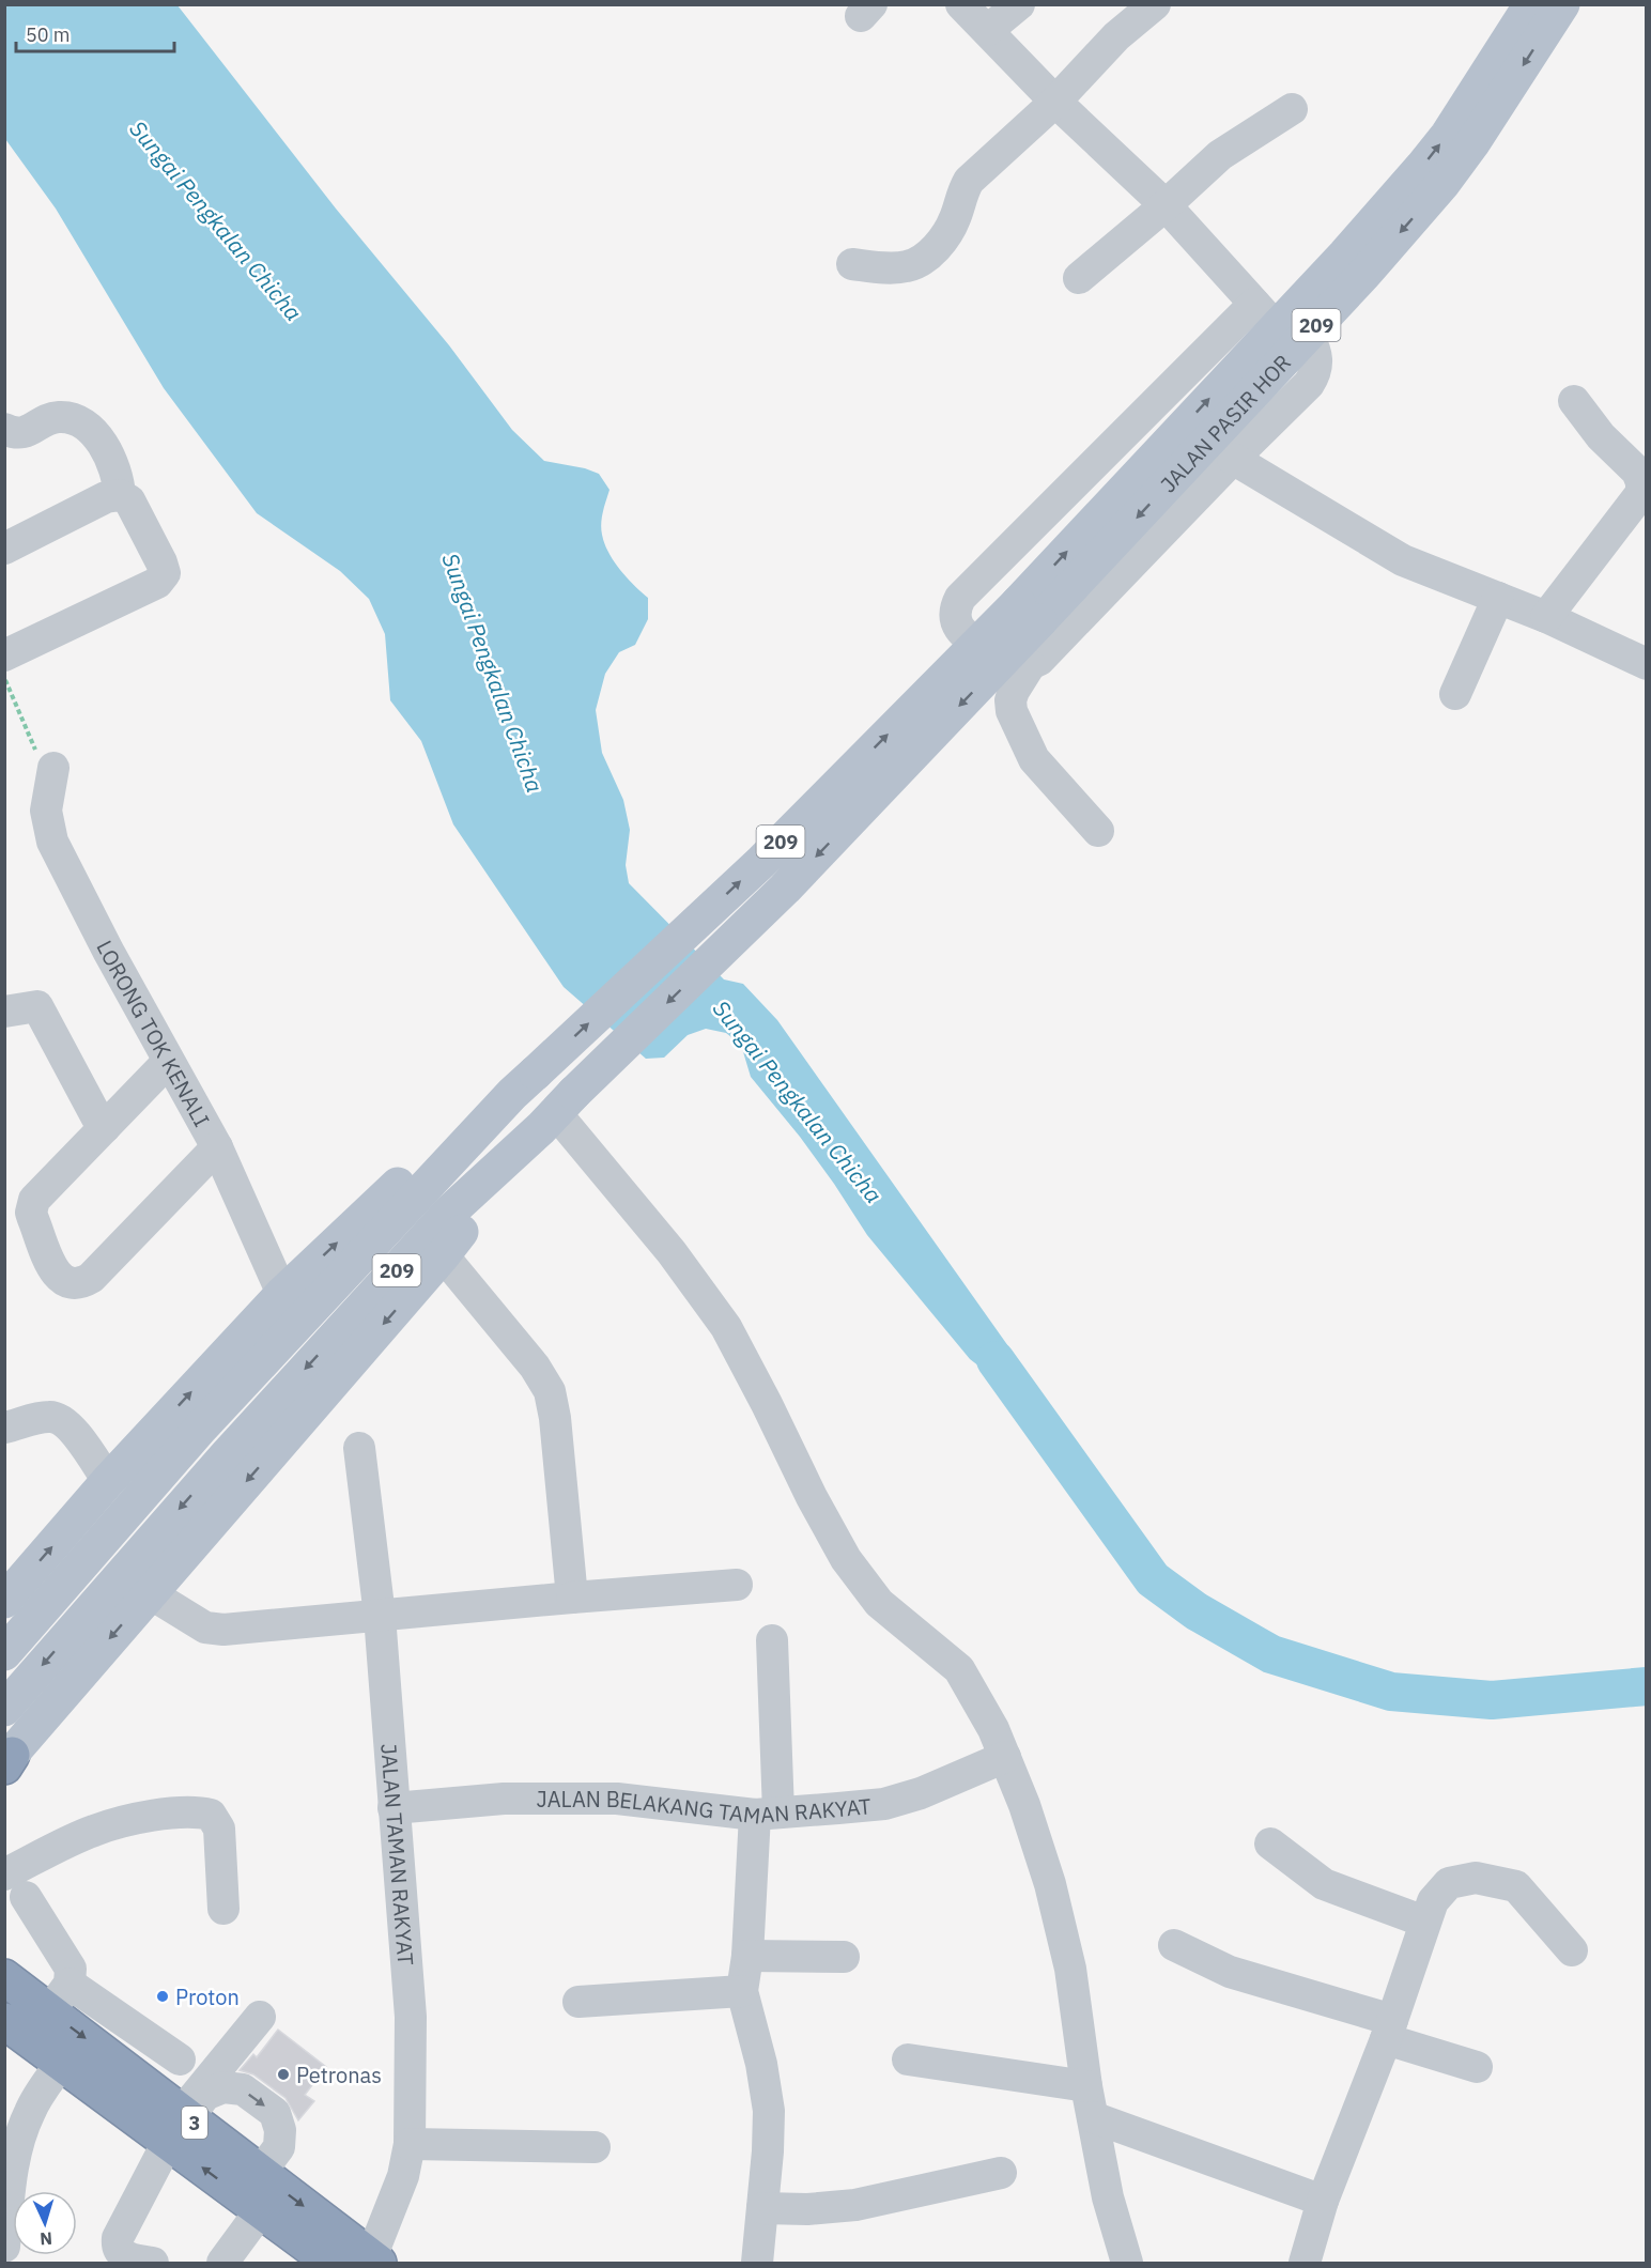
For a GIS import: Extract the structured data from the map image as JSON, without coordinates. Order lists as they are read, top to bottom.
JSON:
{
  "streets": {
    "highway": ["3"],
    "main road": ["209", "JALAN PASIR HOR"],
    "street": ["LORONG TOK KENALI", "JALAN BELAKANG TAMAN RAKYAT", "JALAN TAMAN RAKYAT"]
  },
  "crossings": [
    ["209", "JALAN PASIR HOR"],
    ["JALAN BELAKANG TAMAN RAKYAT", "JALAN TAMAN RAKYAT"],
    ["JALAN TAMAN RAKYAT", "3"]
  ],
  "water": ["Sungai Pengkalan Chicha"],
  "places": ["Proton", "Petronas"],
  "scale_bar": "50 m",
  "north": "bottom"
}
